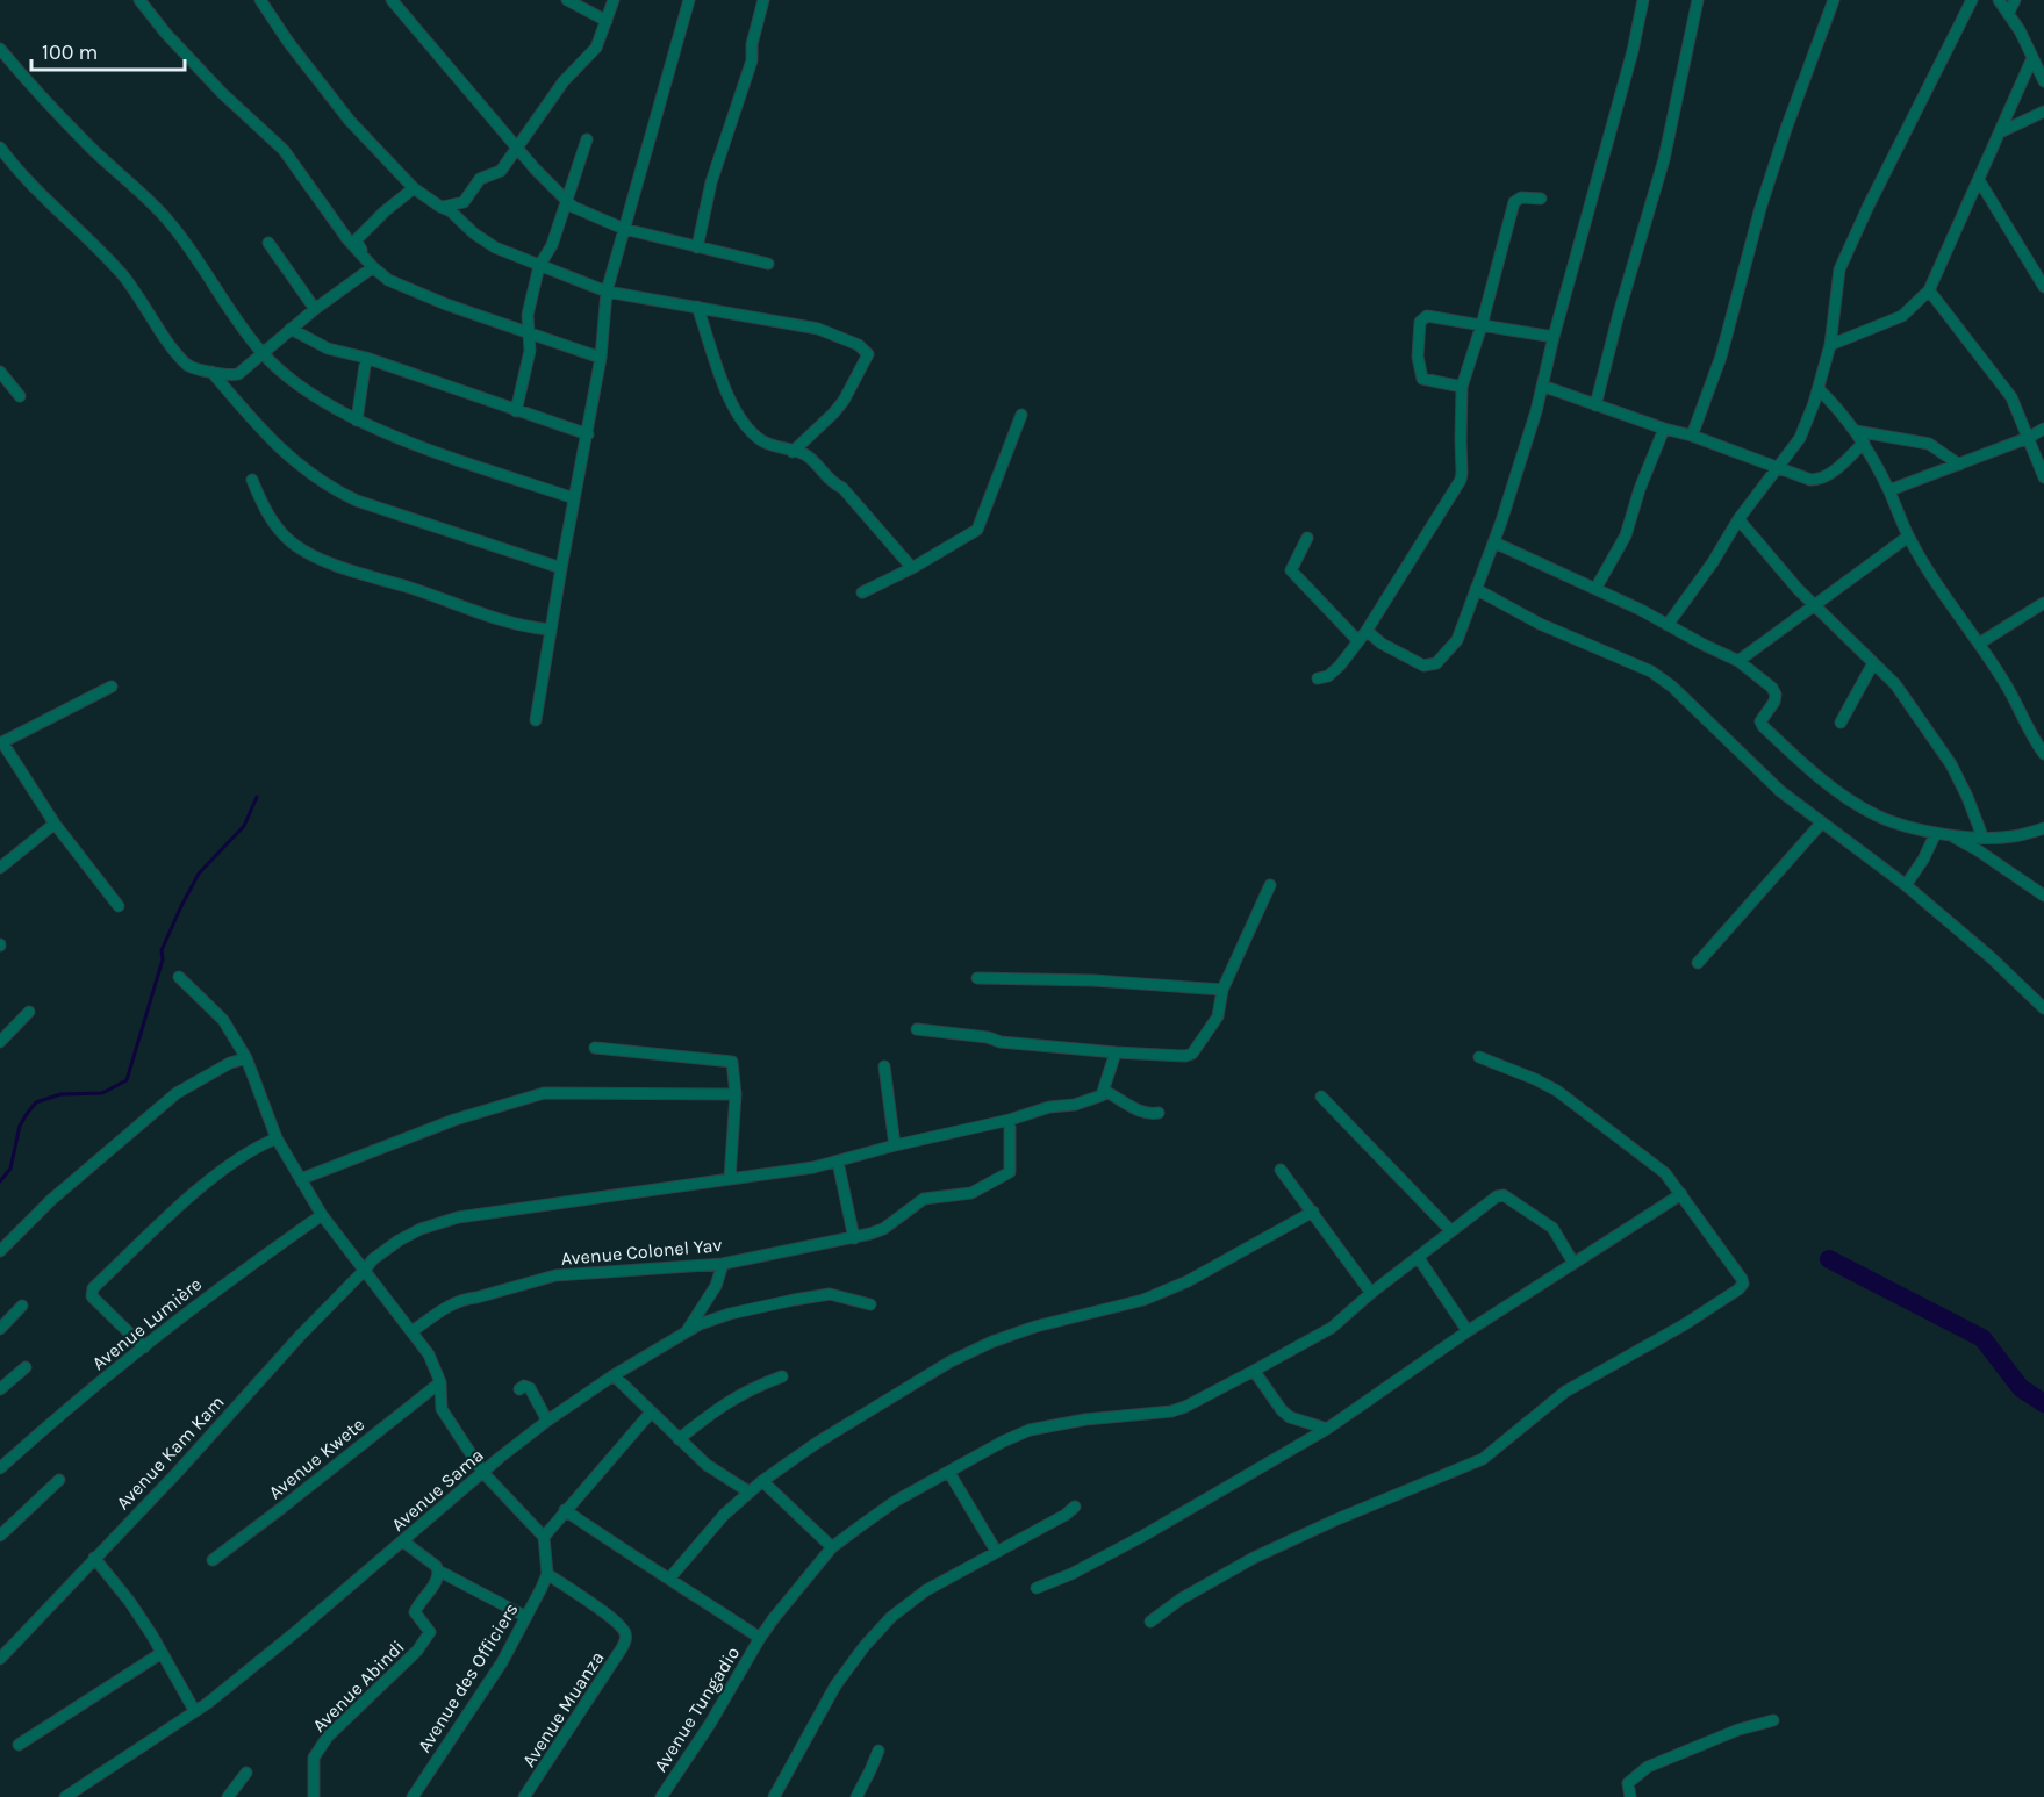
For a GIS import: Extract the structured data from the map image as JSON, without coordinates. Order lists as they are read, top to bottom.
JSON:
{
  "streets": {
    "street": [
      "Avenue Colonel Yav",
      "Avenue Lumière",
      "Avenue Kam Kam",
      "Avenue Kwete",
      "Avenue Sama",
      "Avenue des Officiers",
      "Avenue Abindi",
      "Avenue Muanza",
      "Avenue Tungadio"
    ]
  },
  "crossings": [
    ["Avenue Colonel Yav", "Avenue Kam Kam"],
    ["Avenue des Officiers", "Avenue Muanza"]
  ],
  "scale_bar": "100 m"
}
